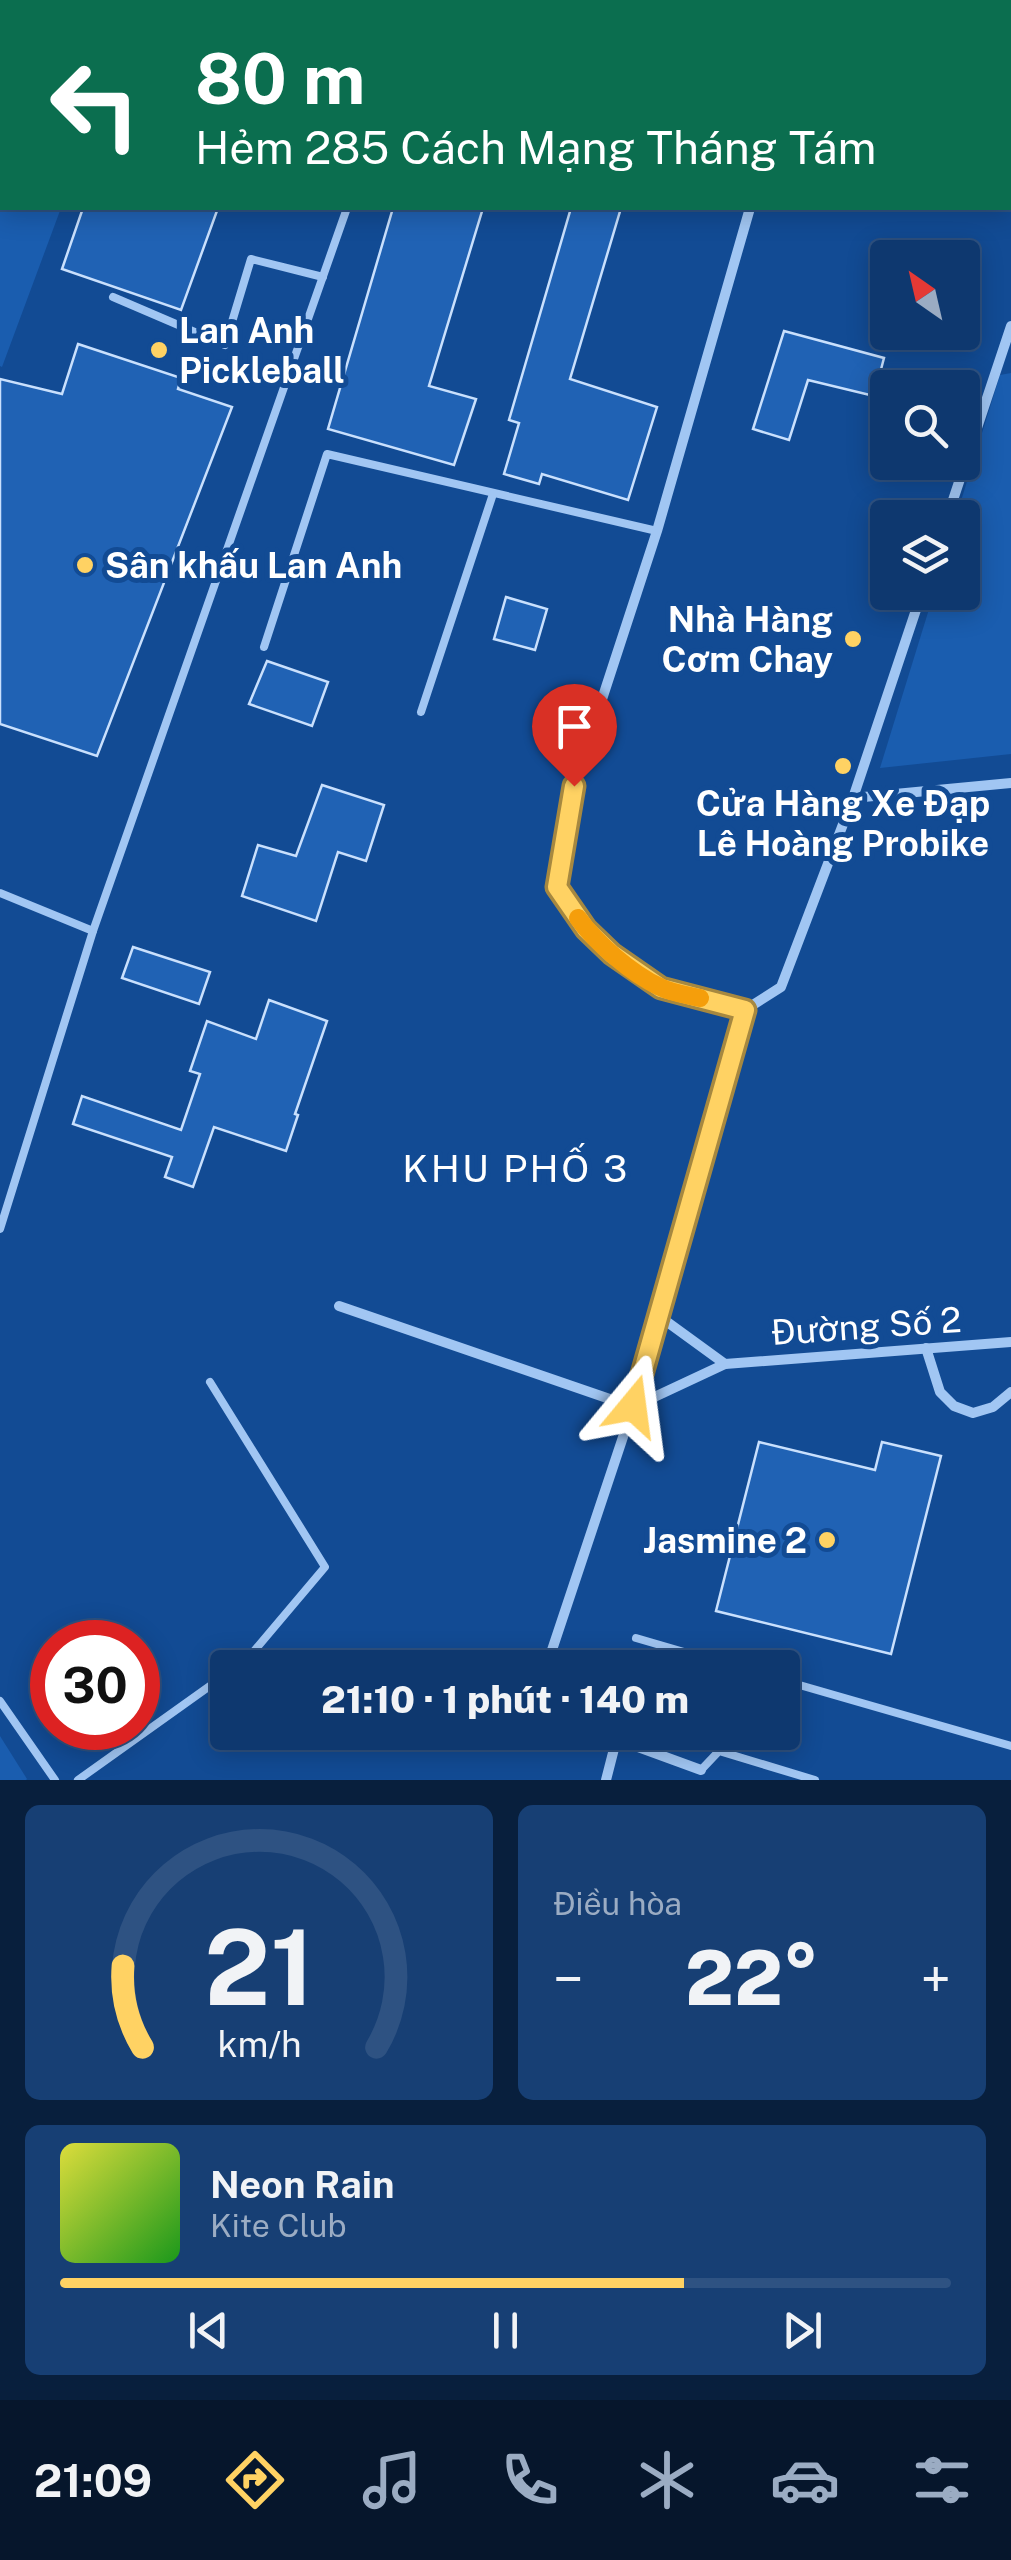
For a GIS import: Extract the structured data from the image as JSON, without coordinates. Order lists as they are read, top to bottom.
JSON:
{
  "streets": {
    "street": ["Đường Số 2"]
  },
  "districts": ["KHU PHỐ 3"],
  "places": [
    "Lan Anh Pickleball",
    "Sân khấu Lan Anh",
    "Nhà Hàng Cơm Chay",
    "Cửa Hàng Xe Đạp Lê Hoàng Probike",
    "Jasmine 2"
  ],
  "north": "top left",
  "page": {
    "turn": ["80 m", "Hẻm 285 Cách Mạng Tháng Tám"],
    "limit": "30",
    "trip": "21:10 · 1 phút · 140 m",
    "tile": "Điều hòa",
    "heat": ["−", "22°", "+"],
    "song": ["Neon Rain", "Kite Club"],
    "tabs": "21:09",
    "gauge": ["21", "km/h"]
  }
}
